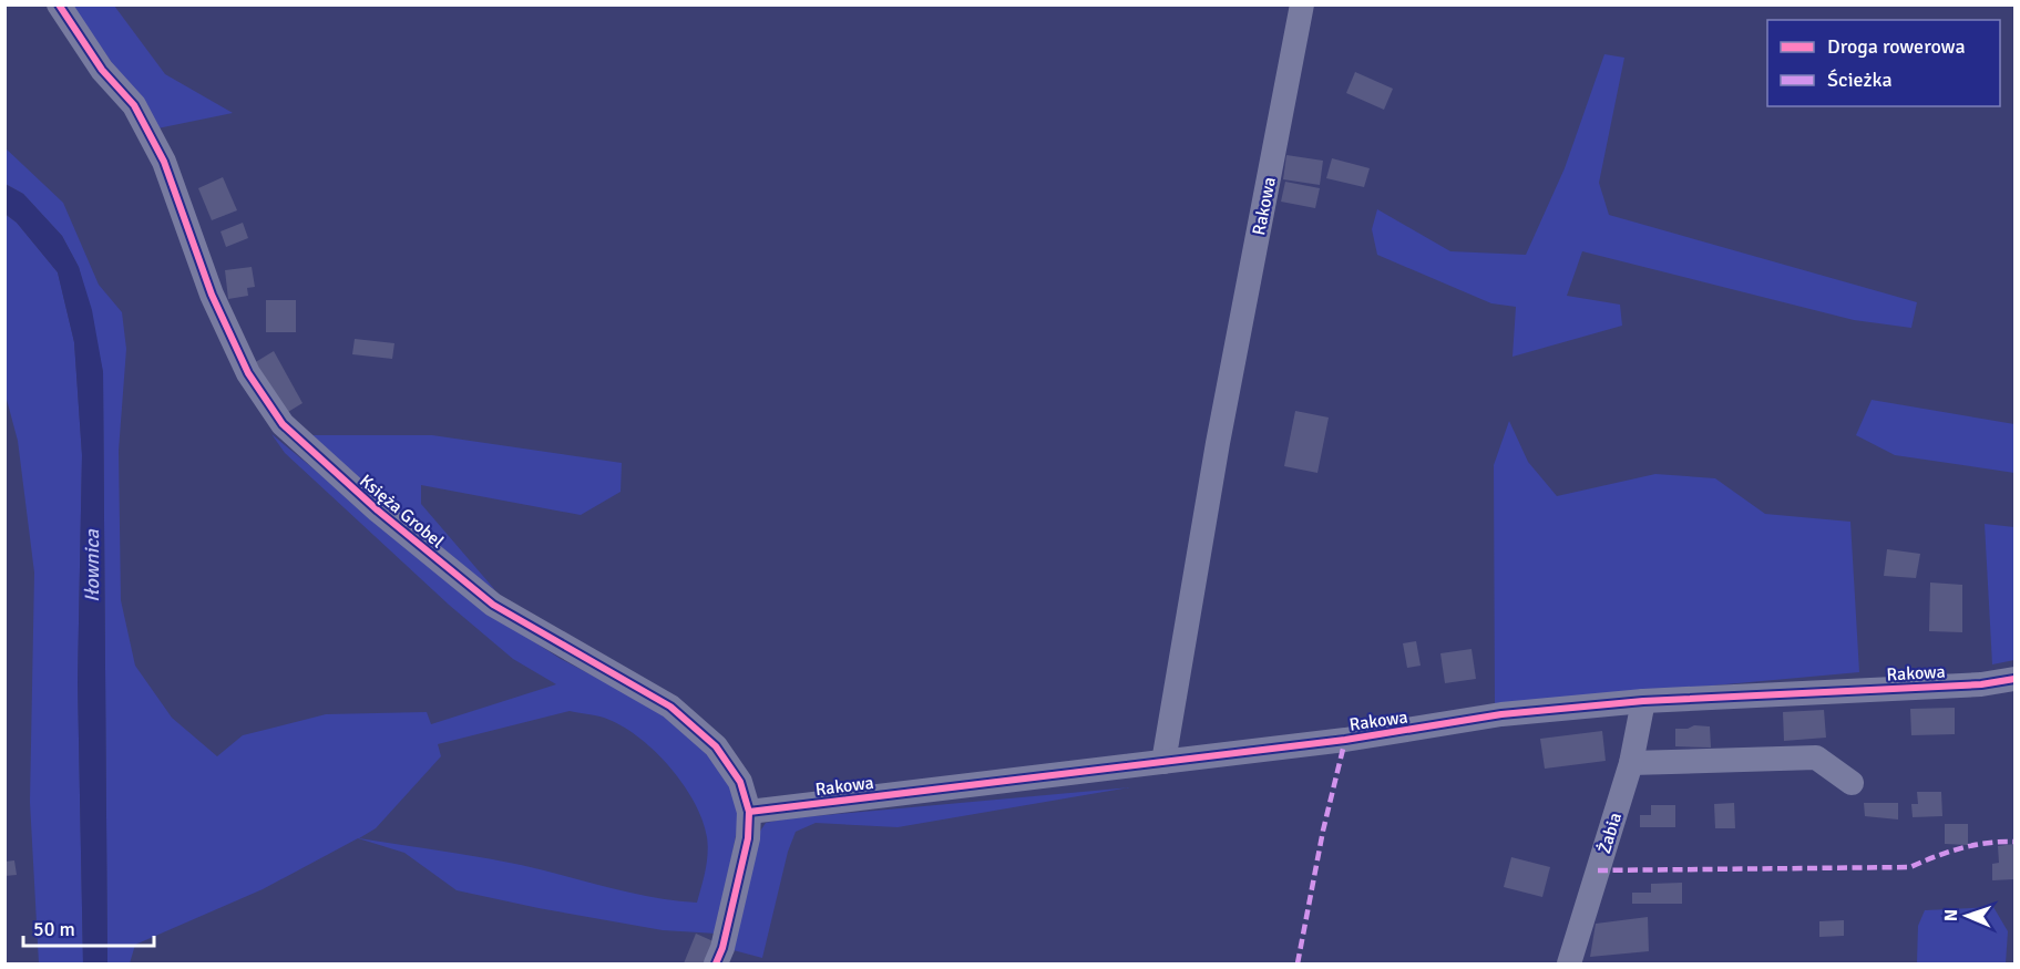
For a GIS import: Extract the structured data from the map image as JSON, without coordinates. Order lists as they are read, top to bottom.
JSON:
{
  "streets": {
    "street": ["Rakowa", "Księża Grobel", "Żabia"]
  },
  "crossings": [
    ["Rakowa", "Księża Grobel"],
    ["Rakowa", "Żabia"]
  ],
  "water": ["Iłownica"],
  "legend": ["Droga rowerowa", "Ścieżka"],
  "scale_bar": "50 m",
  "north": "left"
}
